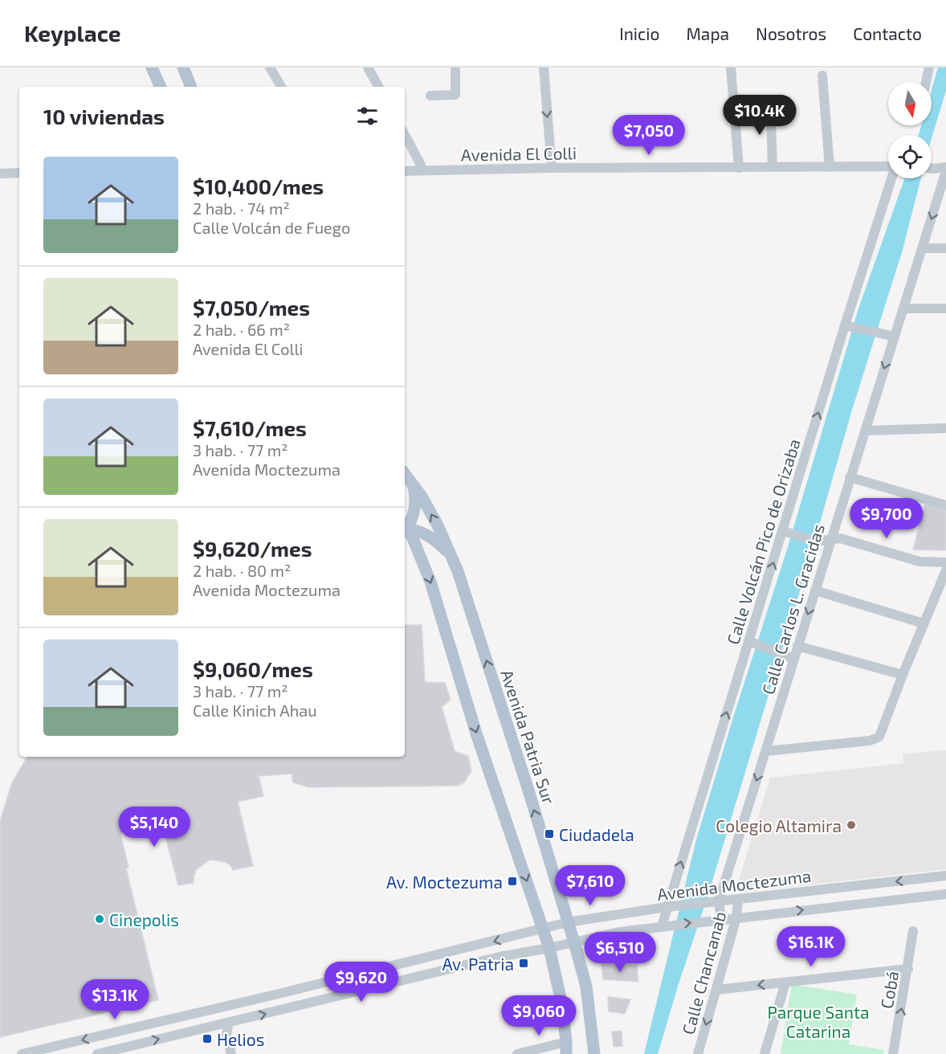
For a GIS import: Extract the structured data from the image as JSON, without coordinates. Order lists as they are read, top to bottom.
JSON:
{
  "streets": {
    "main road": ["Avenida Patria Sur"],
    "street": [
      "Avenida El Colli",
      "Calle Volcán Pico de Orizaba",
      "Calle Carlos L. Gracidas",
      "Avenida Moctezuma",
      "Calle Chancanab",
      "Cobá"
    ]
  },
  "crossings": [
    ["Calle Volcán Pico de Orizaba", "Avenida Moctezuma"],
    ["Calle Carlos L. Gracidas", "Avenida Moctezuma"],
    ["Avenida Patria Sur", "Avenida Moctezuma"],
    ["Avenida Moctezuma", "Calle Chancanab"]
  ],
  "one_way": ["Calle Volcán Pico de Orizaba", "Calle Carlos L. Gracidas", "Cobá"],
  "parks": ["Parque Santa Catarina"],
  "places": {
    "other": ["Colegio Altamira", "Cinepolis"],
    "transit": [
      "Ciudadela",
      "Av. Moctezuma",
      "Av. Patria",
      "Helios"
    ]
  },
  "north": "bottom",
  "page": {
    "header": "Keyplace",
    "nav": [
      "Inicio",
      "Mapa",
      "Nosotros",
      "Contacto"
    ],
    "heading": "10 viviendas",
    "price": [
      "$10.4K",
      "$7,050",
      "$9,700",
      "$5,140",
      "$7,610",
      "$16.1K",
      "$6,510",
      "$9,620",
      "$13.1K",
      "$9,060"
    ],
    "list": [
      {
        "name": "$10,400/mes",
        "note": "2 hab. · 74 m² · Calle Volcán de Fuego"
      },
      {
        "name": "$7,050/mes",
        "note": "2 hab. · 66 m² · Avenida El Colli"
      },
      {
        "name": "$7,610/mes",
        "note": "3 hab. · 77 m² · Avenida Moctezuma"
      },
      {
        "name": "$9,620/mes",
        "note": "2 hab. · 80 m² · Avenida Moctezuma"
      },
      {
        "name": "$9,060/mes",
        "note": "3 hab. · 77 m² · Calle Kinich Ahau"
      }
    ]
  }
}
